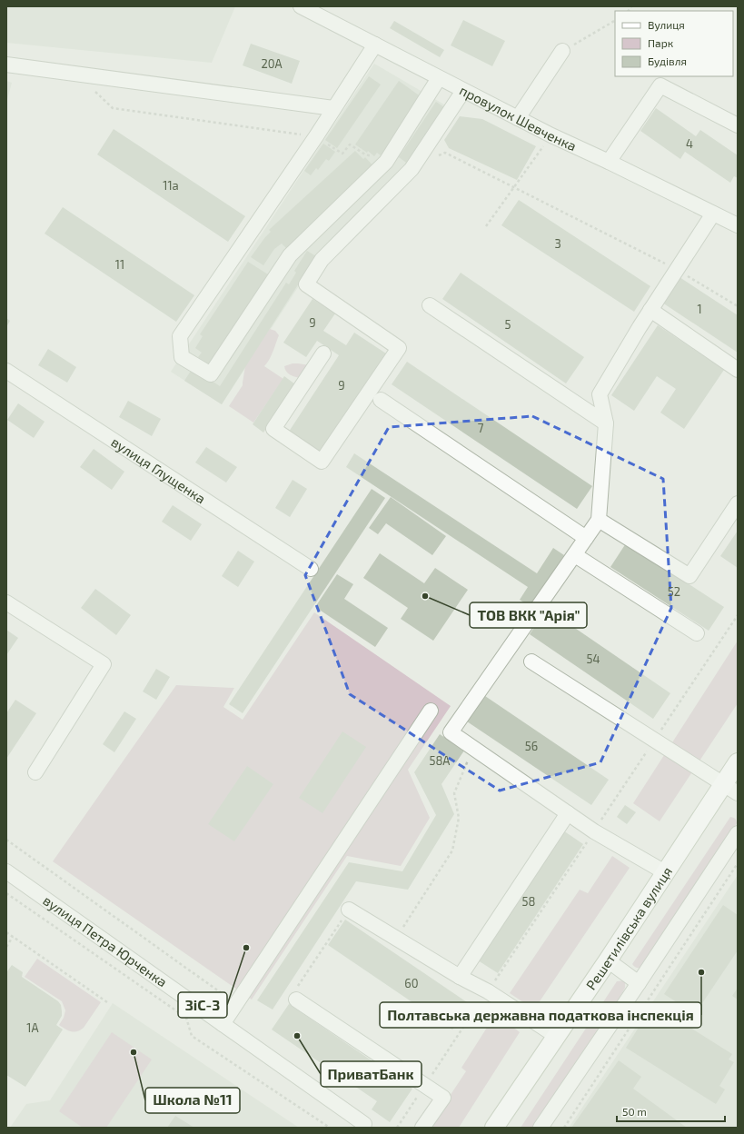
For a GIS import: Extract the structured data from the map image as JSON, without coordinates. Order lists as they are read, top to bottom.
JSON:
{
  "streets": {
    "main road": ["Решетилівська вулиця"],
    "street": ["провулок Шевченка", "вулиця Глущенка", "вулиця Петра Юрченка"]
  },
  "places": [
    "ТОВ ВКК \"Арія\"",
    "ЗіС-3",
    "Полтавська державна податкова інспекція",
    "ПриватБанк",
    "Школа №11"
  ],
  "house_numbers": [
    "20А",
    "4",
    "11а",
    "3",
    "11",
    "1",
    "9",
    "5",
    "9",
    "7",
    "52",
    "54",
    "56",
    "58А",
    "58",
    "60",
    "1А"
  ],
  "legend": ["Вулиця", "Парк", "Будівля"],
  "scale_bar": "50 m"
}
